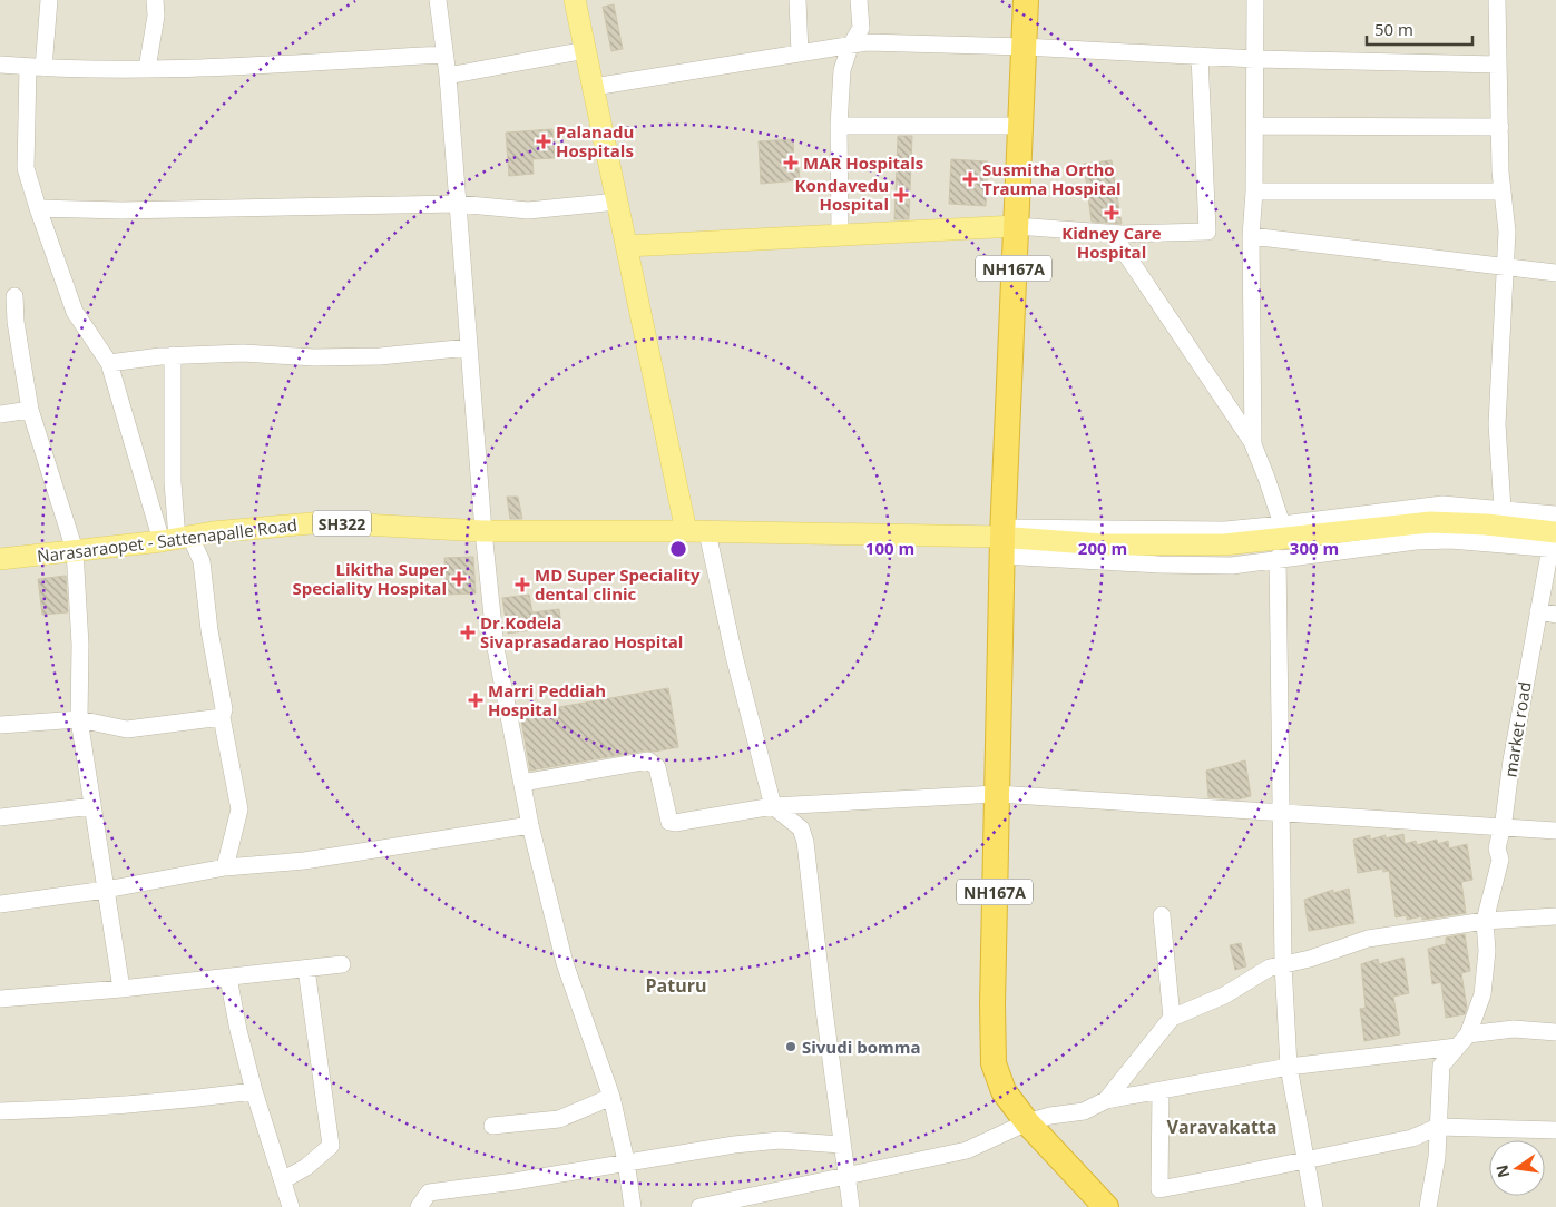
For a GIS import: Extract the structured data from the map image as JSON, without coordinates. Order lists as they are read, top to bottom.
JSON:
{
  "streets": {
    "highway": ["NH167A"],
    "main road": ["SH322", "Narasaraopet - Sattenapalle Road"],
    "street": ["market road"]
  },
  "crossings": [
    ["NH167A", "Narasaraopet - Sattenapalle Road"],
    ["Narasaraopet - Sattenapalle Road", "market road"]
  ],
  "districts": ["Paturu", "Varavakatta"],
  "places": {
    "health": [
      "Palanadu Hospitals",
      "MAR Hospitals",
      "Susmitha Ortho Trauma Hospital",
      "Kondavedu Hospital",
      "Kidney Care Hospital",
      "Likitha Super Speciality Hospital",
      "MD Super Speciality dental clinic",
      "Dr.Kodela Sivaprasadarao Hospital",
      "Marri Peddiah Hospital"
    ],
    "other": ["Sivudi bomma"]
  },
  "scale_bar": "50 m",
  "north": "left",
  "rings": ["100 m", "200 m", "300 m"]
}
